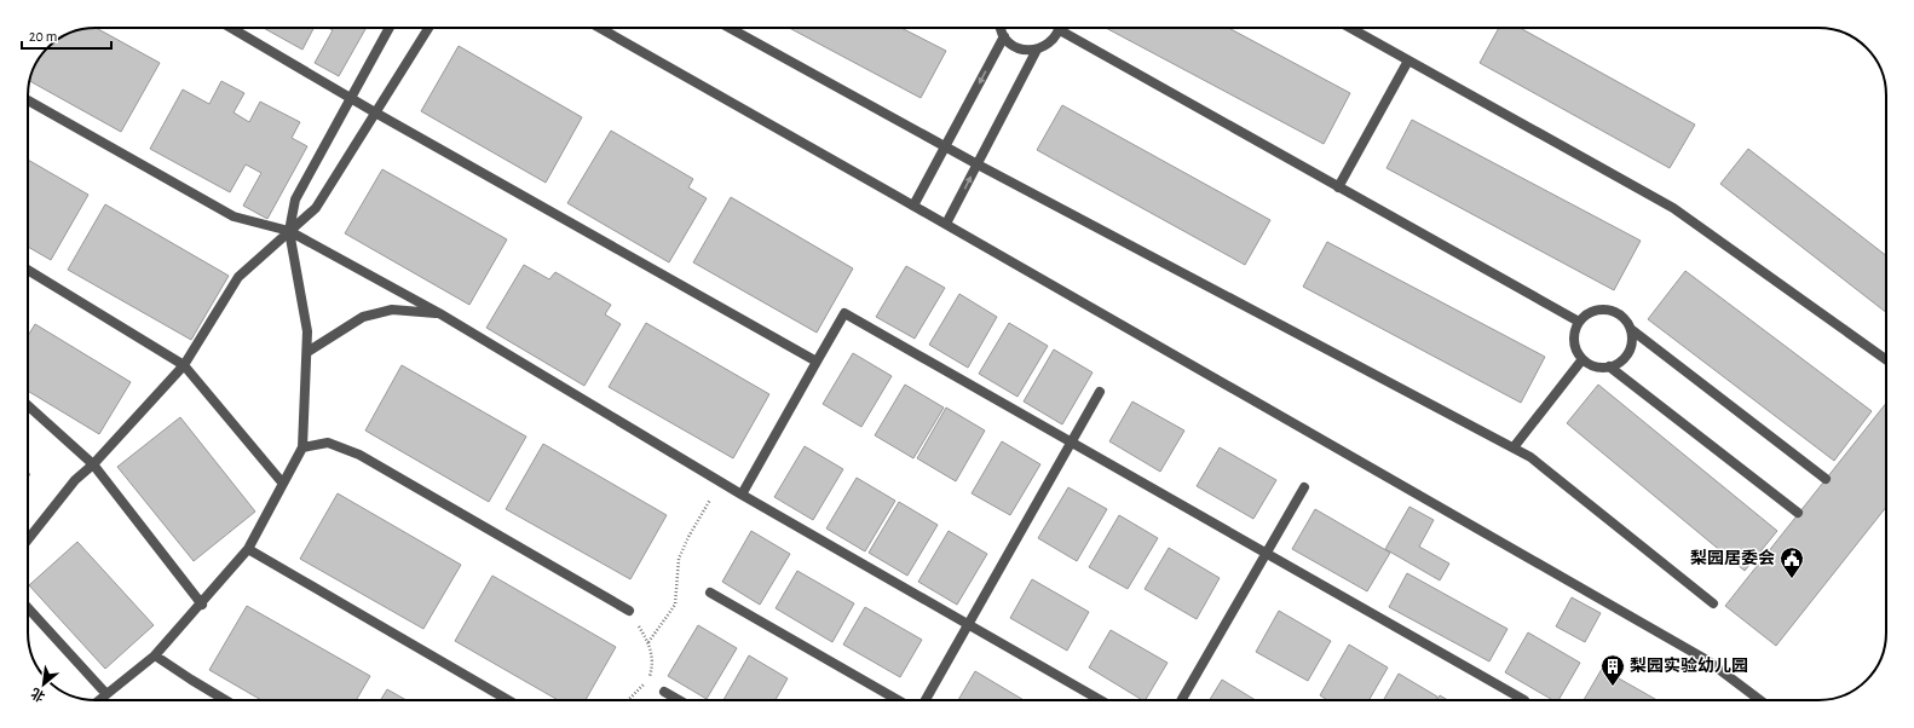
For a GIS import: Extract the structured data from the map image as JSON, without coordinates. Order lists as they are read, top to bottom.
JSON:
{
  "places": {
    "public building": ["梨园居委会"],
    "building": ["梨园实验幼儿园"]
  },
  "scale_bar": "20 m",
  "north": "bottom left"
}
